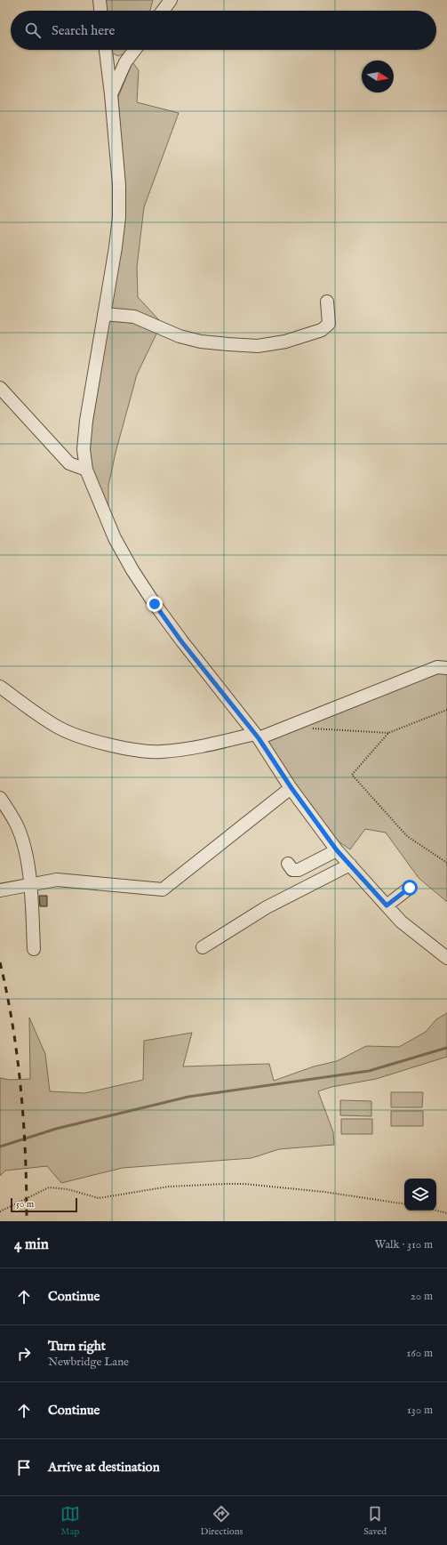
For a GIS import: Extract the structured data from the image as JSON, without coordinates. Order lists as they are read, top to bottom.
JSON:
{
  "scale_bar": "50 m",
  "north": "right",
  "page": {
    "search": "Search here",
    "scale": "50 m",
    "heading": ["4 min", "Walk · 310 m"],
    "list": [
      ["Continue", "20 m"],
      ["Turn right", "Newbridge Lane", "160 m"],
      ["Continue", "130 m"],
      "Arrive at destination"
    ],
    "nav": ["Map", "Directions", "Saved"]
  }
}
